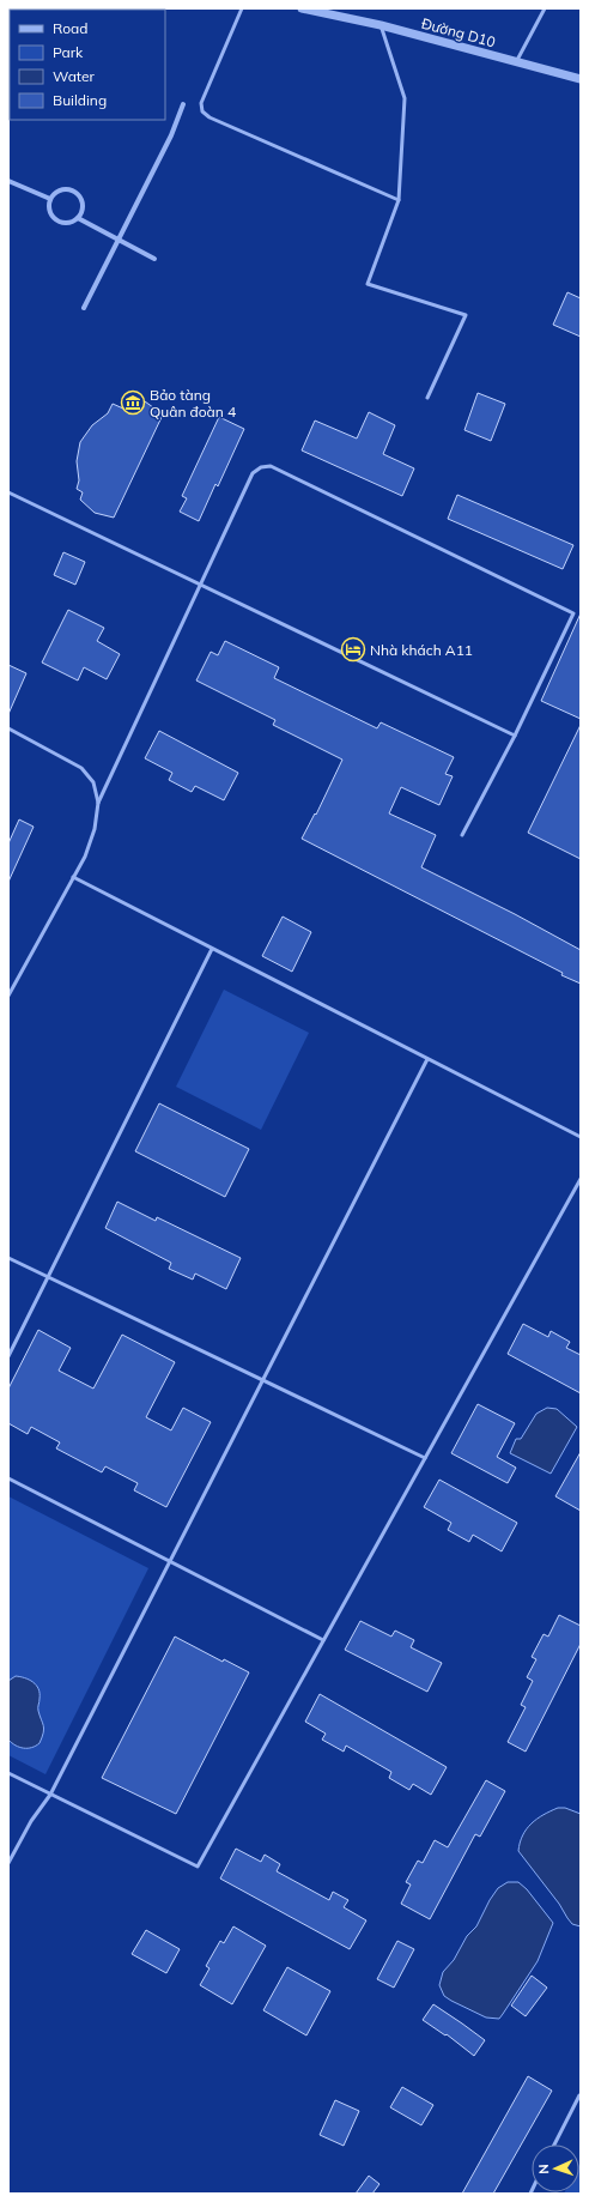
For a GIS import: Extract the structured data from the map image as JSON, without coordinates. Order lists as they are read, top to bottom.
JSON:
{
  "streets": {
    "street": ["Đường D10"]
  },
  "places": {
    "museum": ["Bảo tàng Quân đoàn 4"],
    "hotel": ["Nhà khách A11"]
  },
  "legend": [
    "Road",
    "Park",
    "Water",
    "Building"
  ],
  "north": "left"
}
